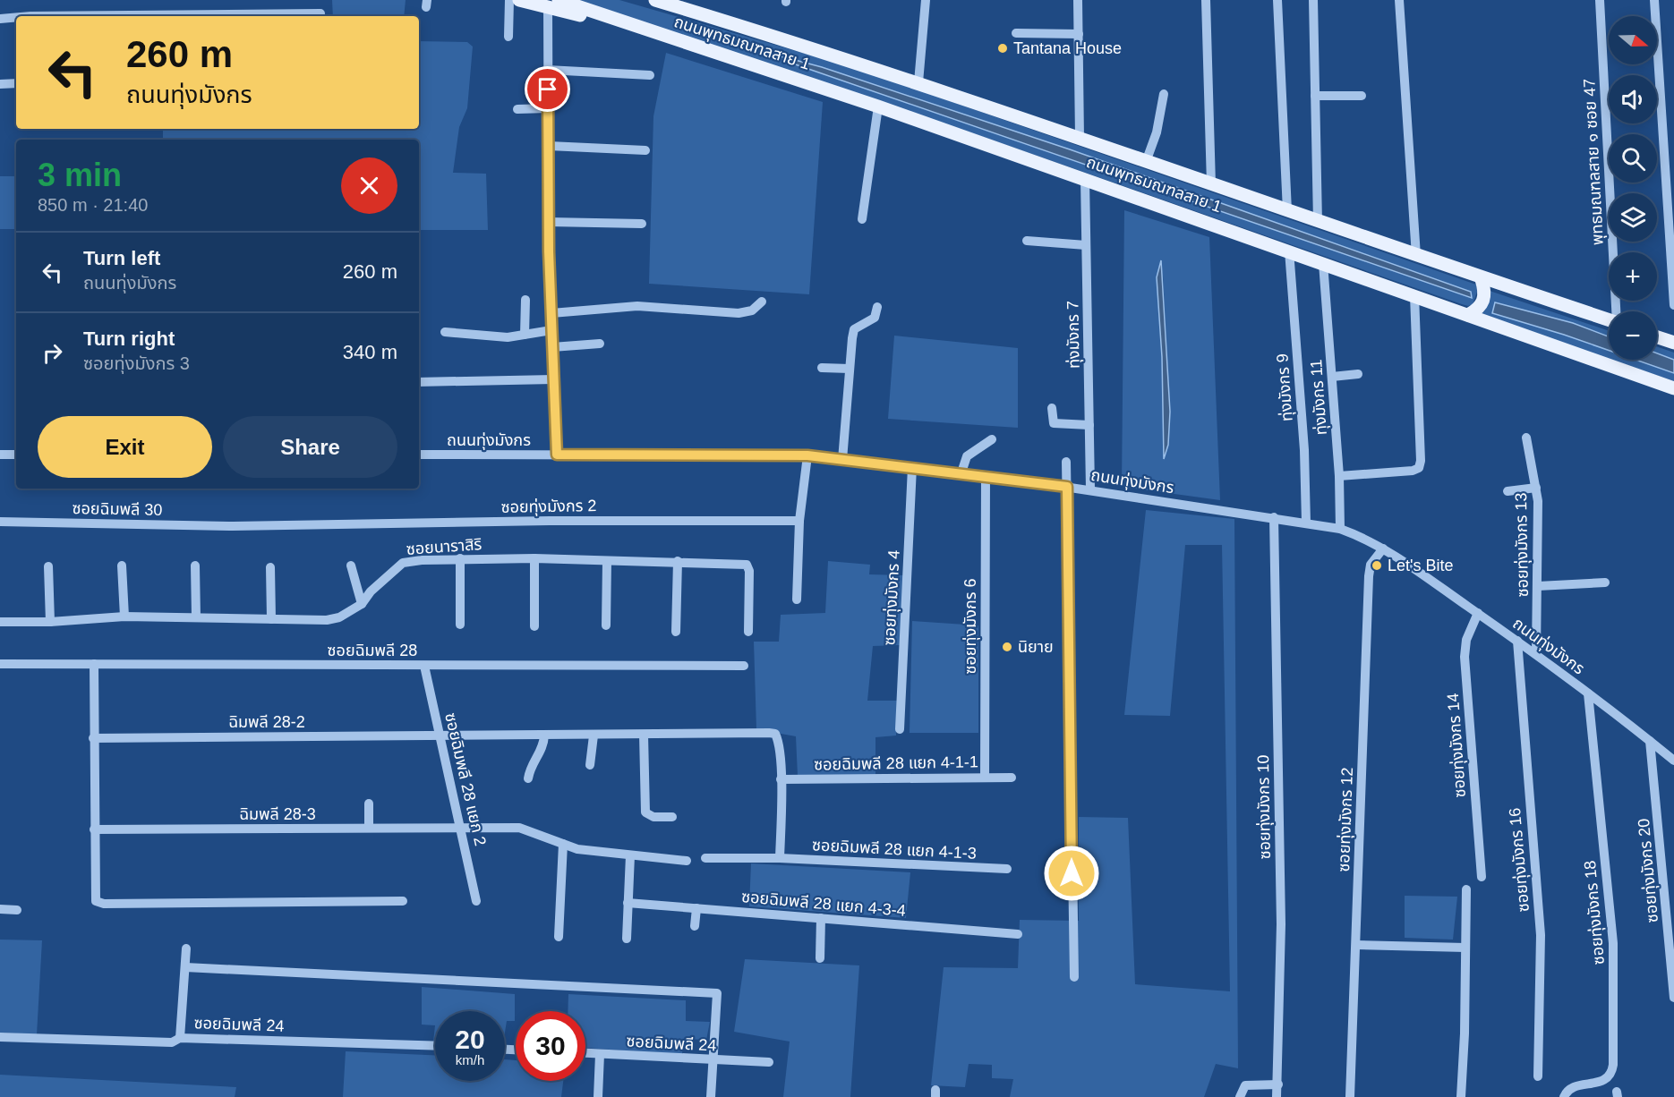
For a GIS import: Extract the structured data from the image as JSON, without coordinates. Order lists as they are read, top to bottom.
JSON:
{
  "streets": {
    "main road": ["ถนนพุทธมณฑลสาย 1"],
    "street": [
      "พุทธมณฑลสาย ๑ ซอย 47",
      "ทุ่งมังกร 7",
      "ทุ่งมังกร 9",
      "ทุ่งมังกร 11",
      "ถนนทุ่งมังกร",
      "ซอยทุ่งมังกร 2",
      "ซอยฉิมพลี 30",
      "ซอยทุ่งมังกร 13",
      "ซอยนาราสิริ",
      "ซอยทุ่งมังกร 4",
      "ซอยทุ่งมังกร 6",
      "ซอยฉิมพลี 28",
      "ฉิมพลี 28-2",
      "ซอยทุ่งมังกร 14",
      "ซอยฉิมพลี 28 แยก 4-1-1",
      "ซอยฉิมพลี 28 แยก 2",
      "ซอยทุ่งมังกร 10",
      "ฉิมพลี 28-3",
      "ซอยทุ่งมังกร 12",
      "ซอยฉิมพลี 28 แยก 4-1-3",
      "ซอยทุ่งมังกร 16",
      "ซอยทุ่งมังกร 20",
      "ซอยฉิมพลี 28 แยก 4-3-4",
      "ซอยทุ่งมังกร 18",
      "ซอยฉิมพลี 24"
    ]
  },
  "crossings": [
    ["ถนนพุทธมณฑลสาย 1", "ทุ่งมังกร 7"],
    ["ถนนพุทธมณฑลสาย 1", "ทุ่งมังกร 9"],
    ["ถนนพุทธมณฑลสาย 1", "ทุ่งมังกร 11"],
    ["ทุ่งมังกร 7", "ถนนทุ่งมังกร"],
    ["ทุ่งมังกร 9", "ถนนทุ่งมังกร"],
    ["ทุ่งมังกร 11", "ถนนทุ่งมังกร"],
    ["ถนนทุ่งมังกร", "ซอยทุ่งมังกร 13"],
    ["ถนนทุ่งมังกร", "ซอยทุ่งมังกร 4"],
    ["ถนนทุ่งมังกร", "ซอยทุ่งมังกร 6"],
    ["ถนนทุ่งมังกร", "ซอยทุ่งมังกร 14"],
    ["ถนนทุ่งมังกร", "ซอยทุ่งมังกร 10"],
    ["ถนนทุ่งมังกร", "ซอยทุ่งมังกร 12"],
    ["ถนนทุ่งมังกร", "ซอยทุ่งมังกร 16"],
    ["ถนนทุ่งมังกร", "ซอยทุ่งมังกร 20"],
    ["ถนนทุ่งมังกร", "ซอยทุ่งมังกร 18"],
    ["ซอยทุ่งมังกร 2", "ซอยฉิมพลี 30"],
    ["ซอยทุ่งมังกร 6", "ซอยฉิมพลี 28 แยก 4-1-1"],
    ["ซอยฉิมพลี 28", "ซอยฉิมพลี 28 แยก 2"],
    ["ฉิมพลี 28-2", "ซอยฉิมพลี 28 แยก 4-1-1"],
    ["ฉิมพลี 28-2", "ซอยฉิมพลี 28 แยก 2"],
    ["ซอยฉิมพลี 28 แยก 2", "ฉิมพลี 28-3"]
  ],
  "places": ["Tantana House", "Let's Bite", "นิยาย"],
  "north": "right",
  "page": {
    "map_buttons": ["+", "−"],
    "turn": ["260 m", "ถนนทุ่งมังกร"],
    "heading": ["3 min", "850 m · 21:40"],
    "list": [
      {
        "name": "Turn left",
        "note": "ถนนทุ่งมังกร",
        "value": "260 m"
      },
      {
        "name": "Turn right",
        "note": "ซอยทุ่งมังกร 3",
        "value": "340 m"
      }
    ],
    "buttons": ["Exit", "Share"],
    "speed": "20 km/h",
    "limit": "30"
  }
}
